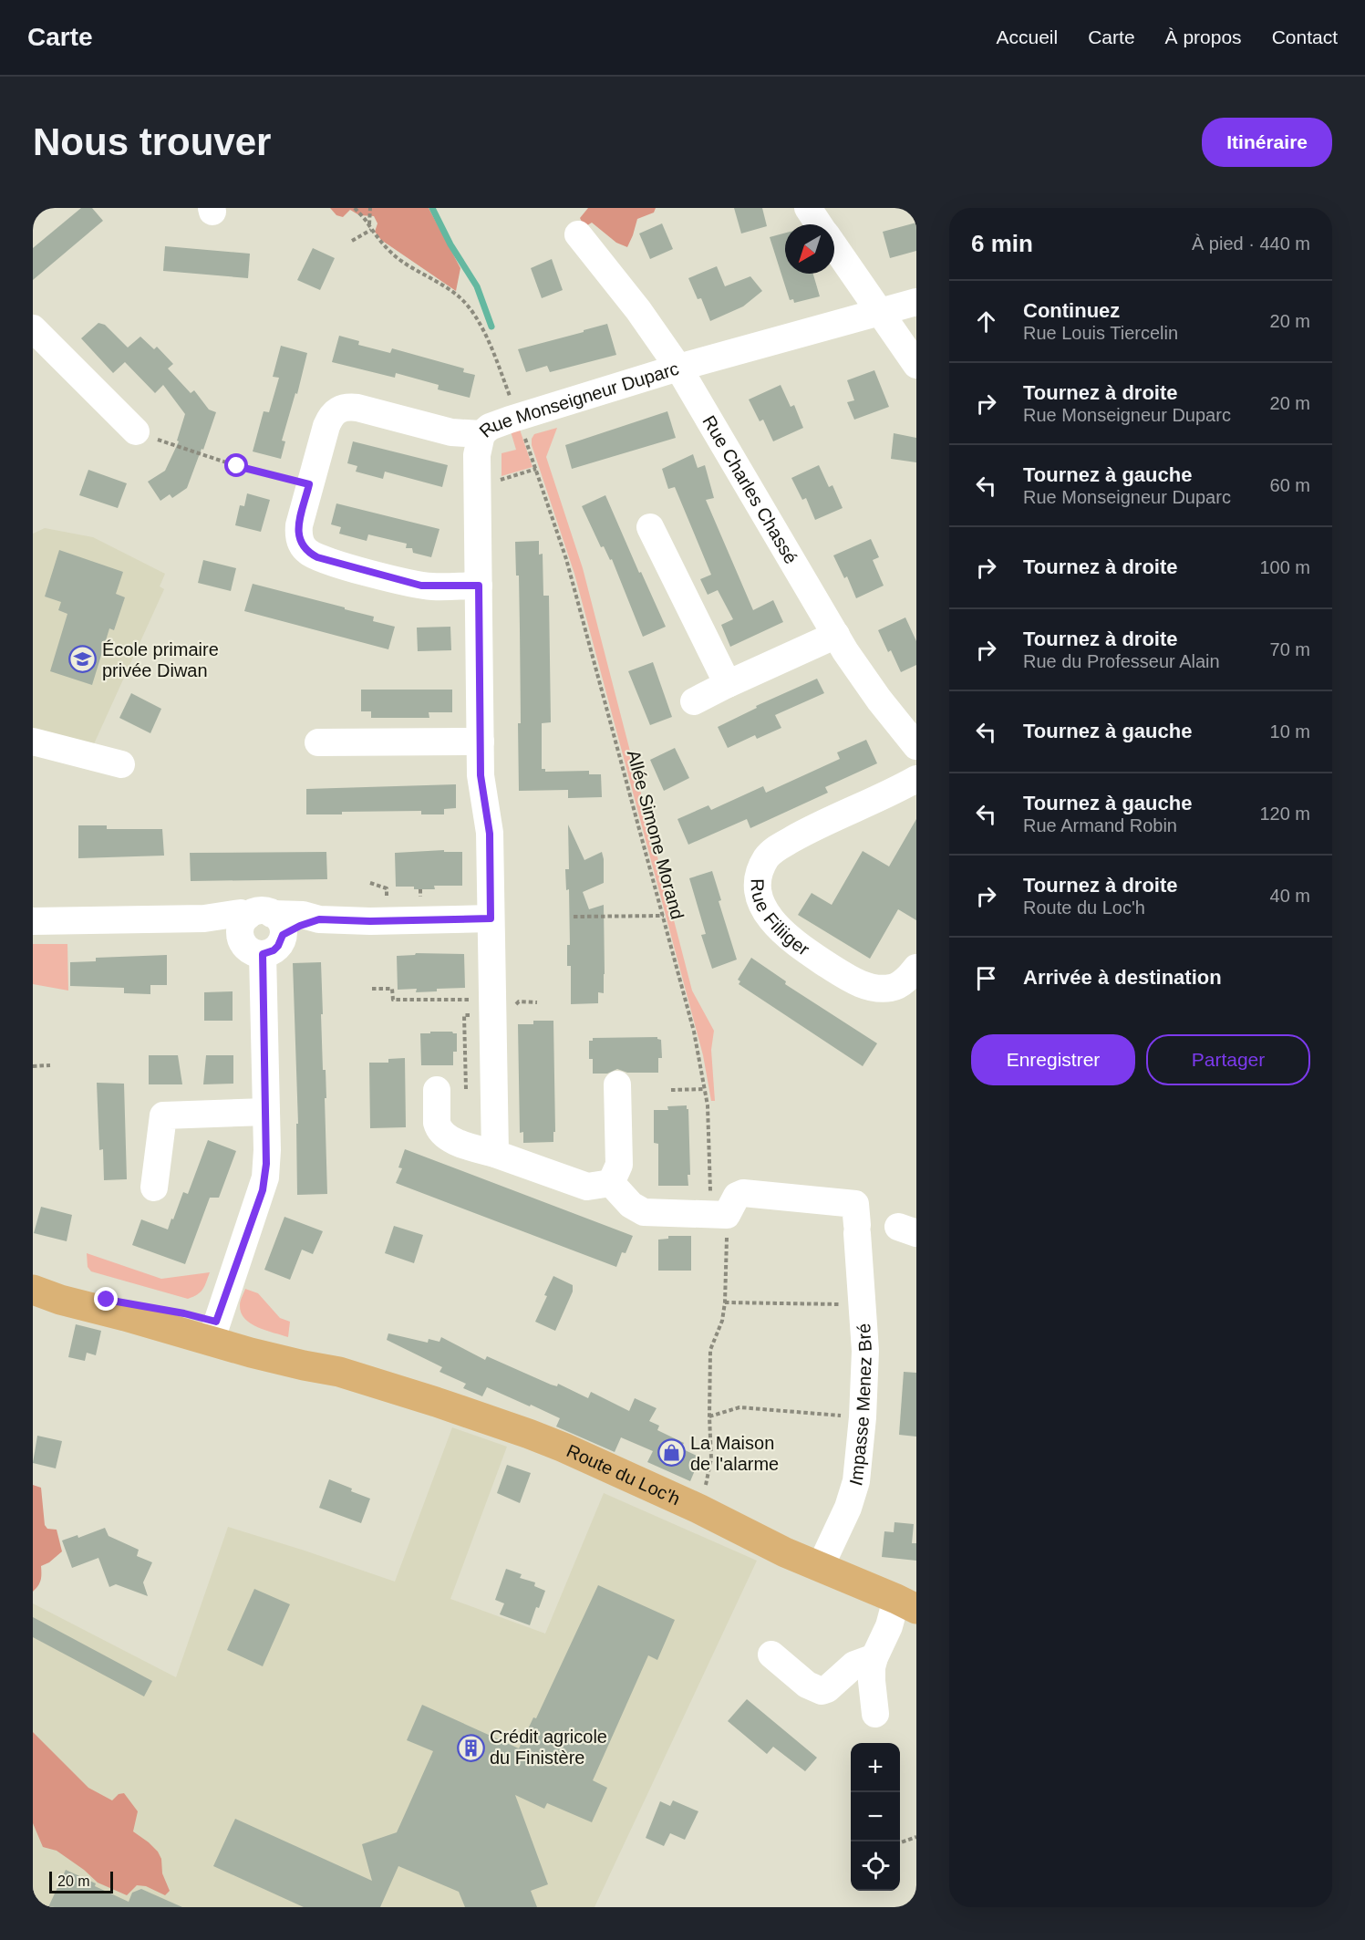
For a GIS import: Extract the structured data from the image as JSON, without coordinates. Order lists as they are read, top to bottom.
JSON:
{
  "streets": {
    "main road": ["Route du Loc'h"],
    "street": [
      "Rue Monseigneur Duparc",
      "Rue Charles Chassé",
      "Rue Filiiger",
      "Impasse Menez Bré"
    ],
    "path": ["Allée Simone Morand"]
  },
  "crossings": [
    ["Rue Monseigneur Duparc", "Rue Charles Chassé"],
    ["Rue Monseigneur Duparc", "Allée Simone Morand"],
    ["Allée Simone Morand", "Impasse Menez Bré"],
    ["Allée Simone Morand", "Route du Loc'h"],
    ["Impasse Menez Bré", "Route du Loc'h"]
  ],
  "places": {
    "school or university": ["École primaire privée Diwan"],
    "shop": ["La Maison de l'alarme"],
    "building": ["Crédit agricole du Finistère"]
  },
  "scale_bar": "20 m",
  "north": "bottom left",
  "page": {
    "header": "Carte",
    "nav": [
      "Accueil",
      "Carte",
      "À propos",
      "Contact"
    ],
    "buttons": [
      "Itinéraire",
      ["Enregistrer", "Partager"]
    ],
    "title": "Nous trouver",
    "heading": ["6 min", "À pied · 440 m"],
    "list": [
      ["Continuez", "Rue Louis Tiercelin", "20 m"],
      ["Tournez à droite", "Rue Monseigneur Duparc", "20 m"],
      ["Tournez à gauche", "Rue Monseigneur Duparc", "60 m"],
      ["Tournez à droite", "100 m"],
      ["Tournez à droite", "Rue du Professeur Alain", "70 m"],
      ["Tournez à gauche", "10 m"],
      ["Tournez à gauche", "Rue Armand Robin", "120 m"],
      ["Tournez à droite", "Route du Loc'h", "40 m"],
      "Arrivée à destination"
    ],
    "map_buttons": ["+", "−"],
    "scale": "20 m"
  }
}
